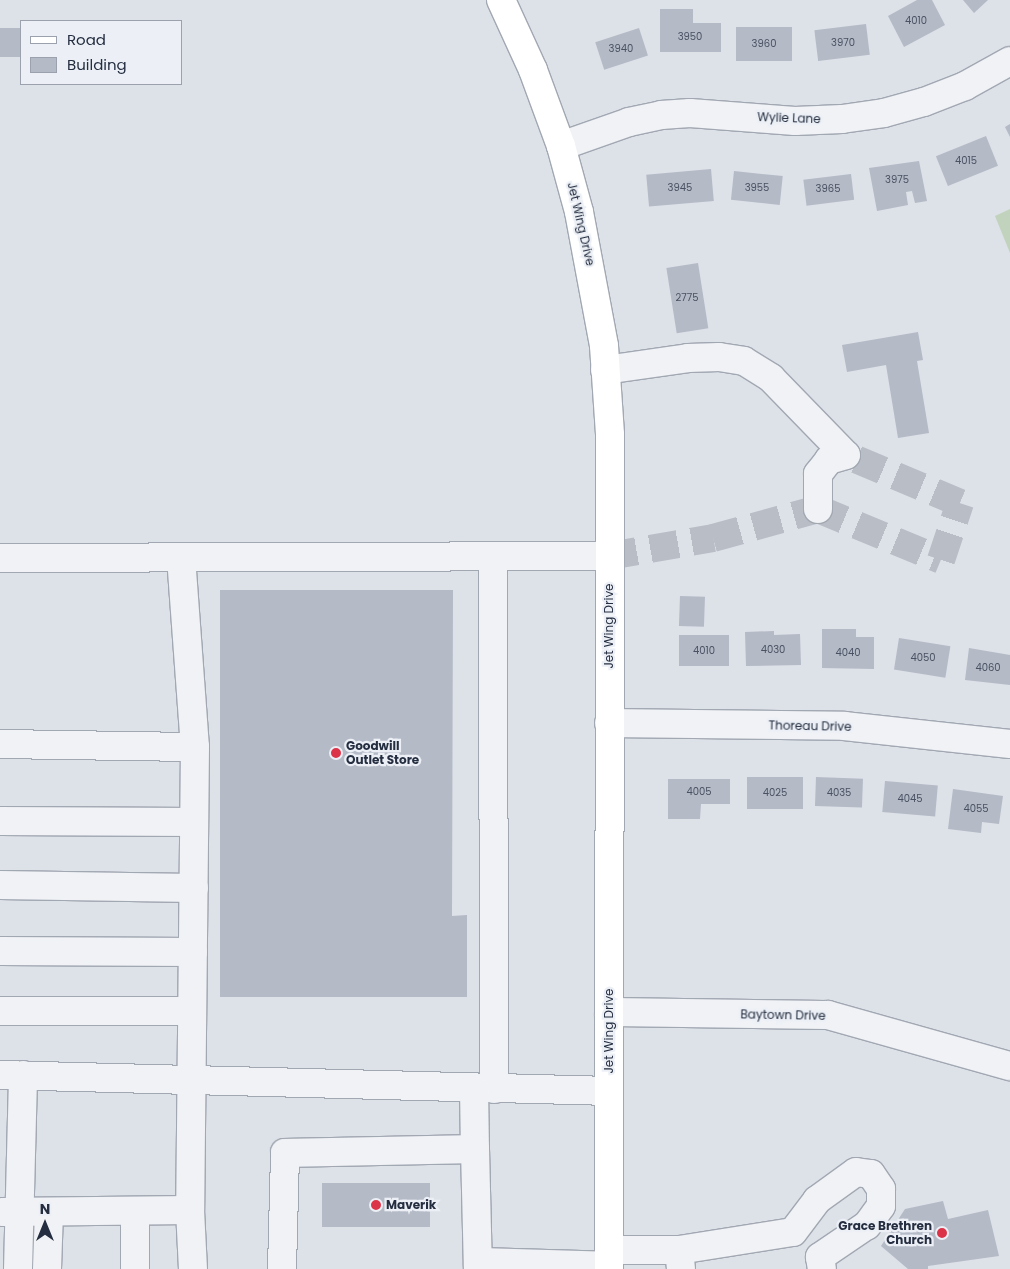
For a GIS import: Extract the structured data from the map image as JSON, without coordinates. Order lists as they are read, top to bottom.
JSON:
{
  "streets": {
    "main road": ["Jet Wing Drive"],
    "street": ["Wylie Lane", "Thoreau Drive", "Baytown Drive"]
  },
  "crossings": [
    ["Wylie Lane", "Jet Wing Drive"],
    ["Jet Wing Drive", "Thoreau Drive"],
    ["Jet Wing Drive", "Baytown Drive"]
  ],
  "places": ["Goodwill Outlet Store", "Maverik", "Grace Brethren Church"],
  "house_numbers": [
    "4010",
    "3950",
    "3970",
    "3960",
    "3940",
    "4015",
    "3975",
    "3945",
    "3955",
    "3965",
    "2775",
    "4030",
    "4010",
    "4040",
    "4050",
    "4060",
    "4005",
    "4025",
    "4035",
    "4045",
    "4055"
  ],
  "legend": ["Road", "Building"],
  "north": "top"
}
